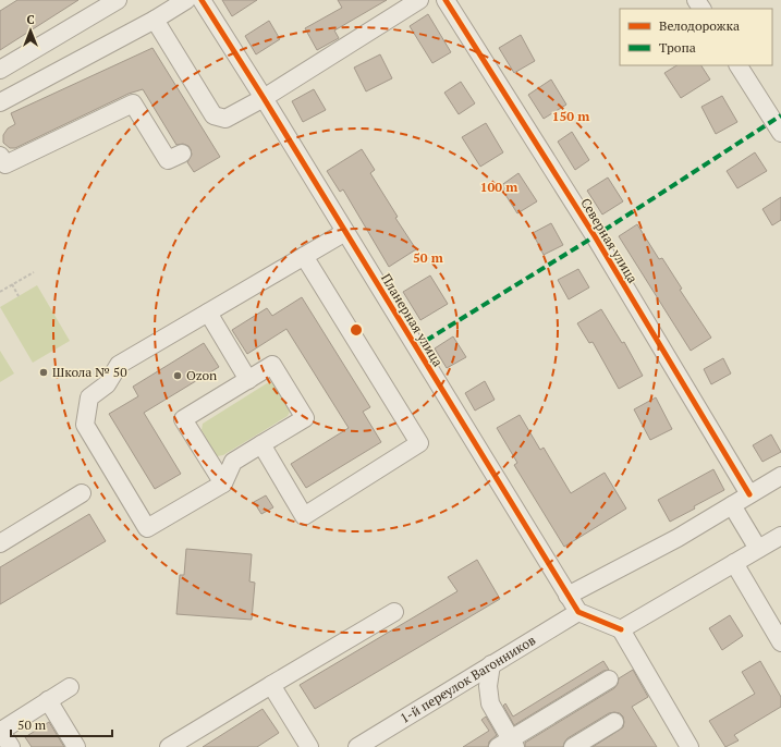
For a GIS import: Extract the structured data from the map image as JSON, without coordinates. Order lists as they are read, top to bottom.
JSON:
{
  "streets": {
    "street": ["Северная улица", "Планерная улица", "1-й переулок Вагонников"]
  },
  "crossings": [
    ["Планерная улица", "1-й переулок Вагонников"]
  ],
  "places": ["Школа № 50", "Ozon"],
  "legend": ["Велодорожка", "Тропа"],
  "scale_bar": "50 m",
  "north": "top",
  "rings": ["150 m", "100 m", "50 m"]
}
